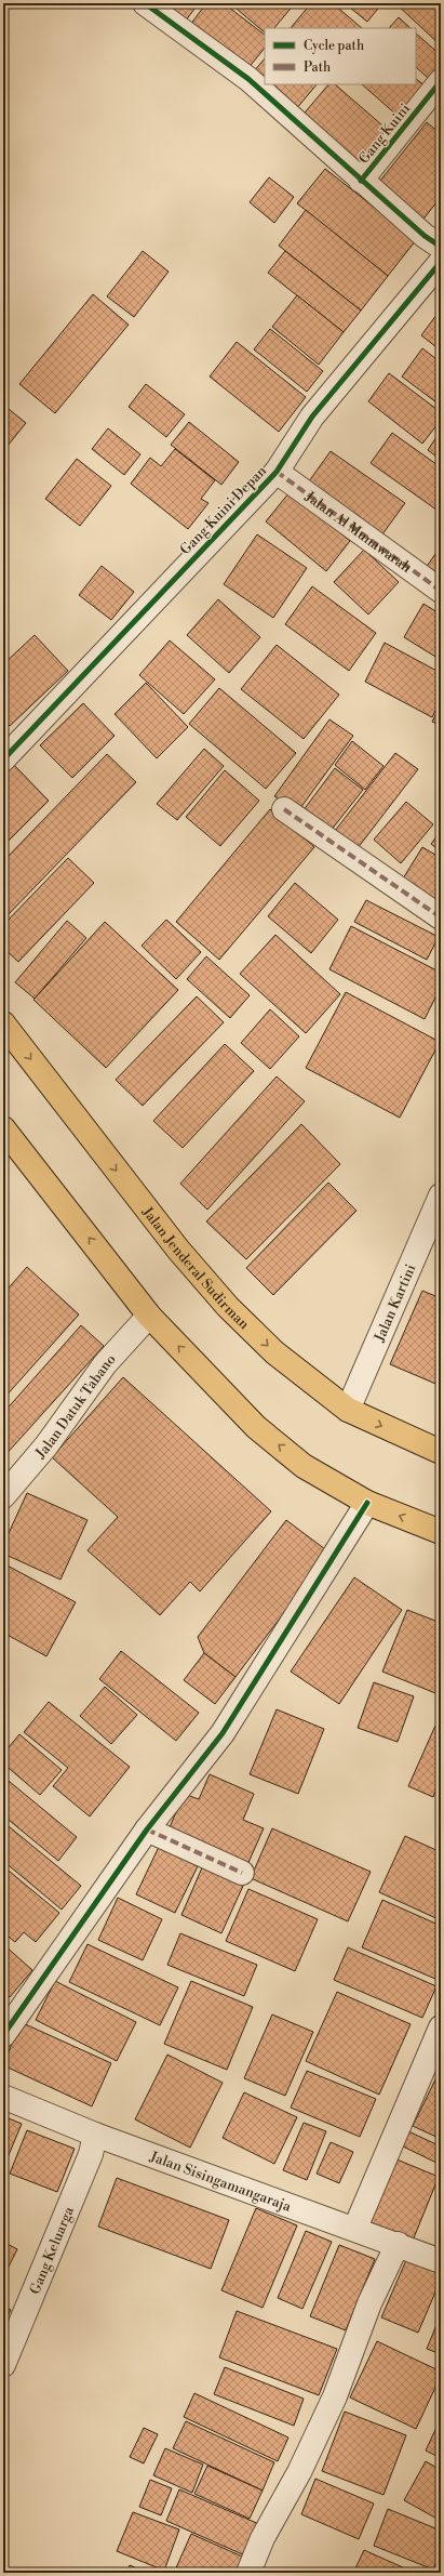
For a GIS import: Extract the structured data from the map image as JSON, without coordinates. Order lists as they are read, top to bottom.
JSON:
{
  "streets": {
    "main road": ["Jalan Jenderal Sudirman"],
    "street": [
      "Gang Kuini",
      "Gang Kuini Depan",
      "Jalan Al Munawarah",
      "Jalan Kartini",
      "Jalan Datuk Tabano",
      "Jalan Sisingamangaraja",
      "Gang Keluarga"
    ]
  },
  "crossings": [
    ["Gang Kuini Depan", "Jalan Al Munawarah"],
    ["Jalan Jenderal Sudirman", "Jalan Kartini"],
    ["Jalan Sisingamangaraja", "Gang Keluarga"]
  ],
  "legend": ["Cycle path", "Path"]
}
